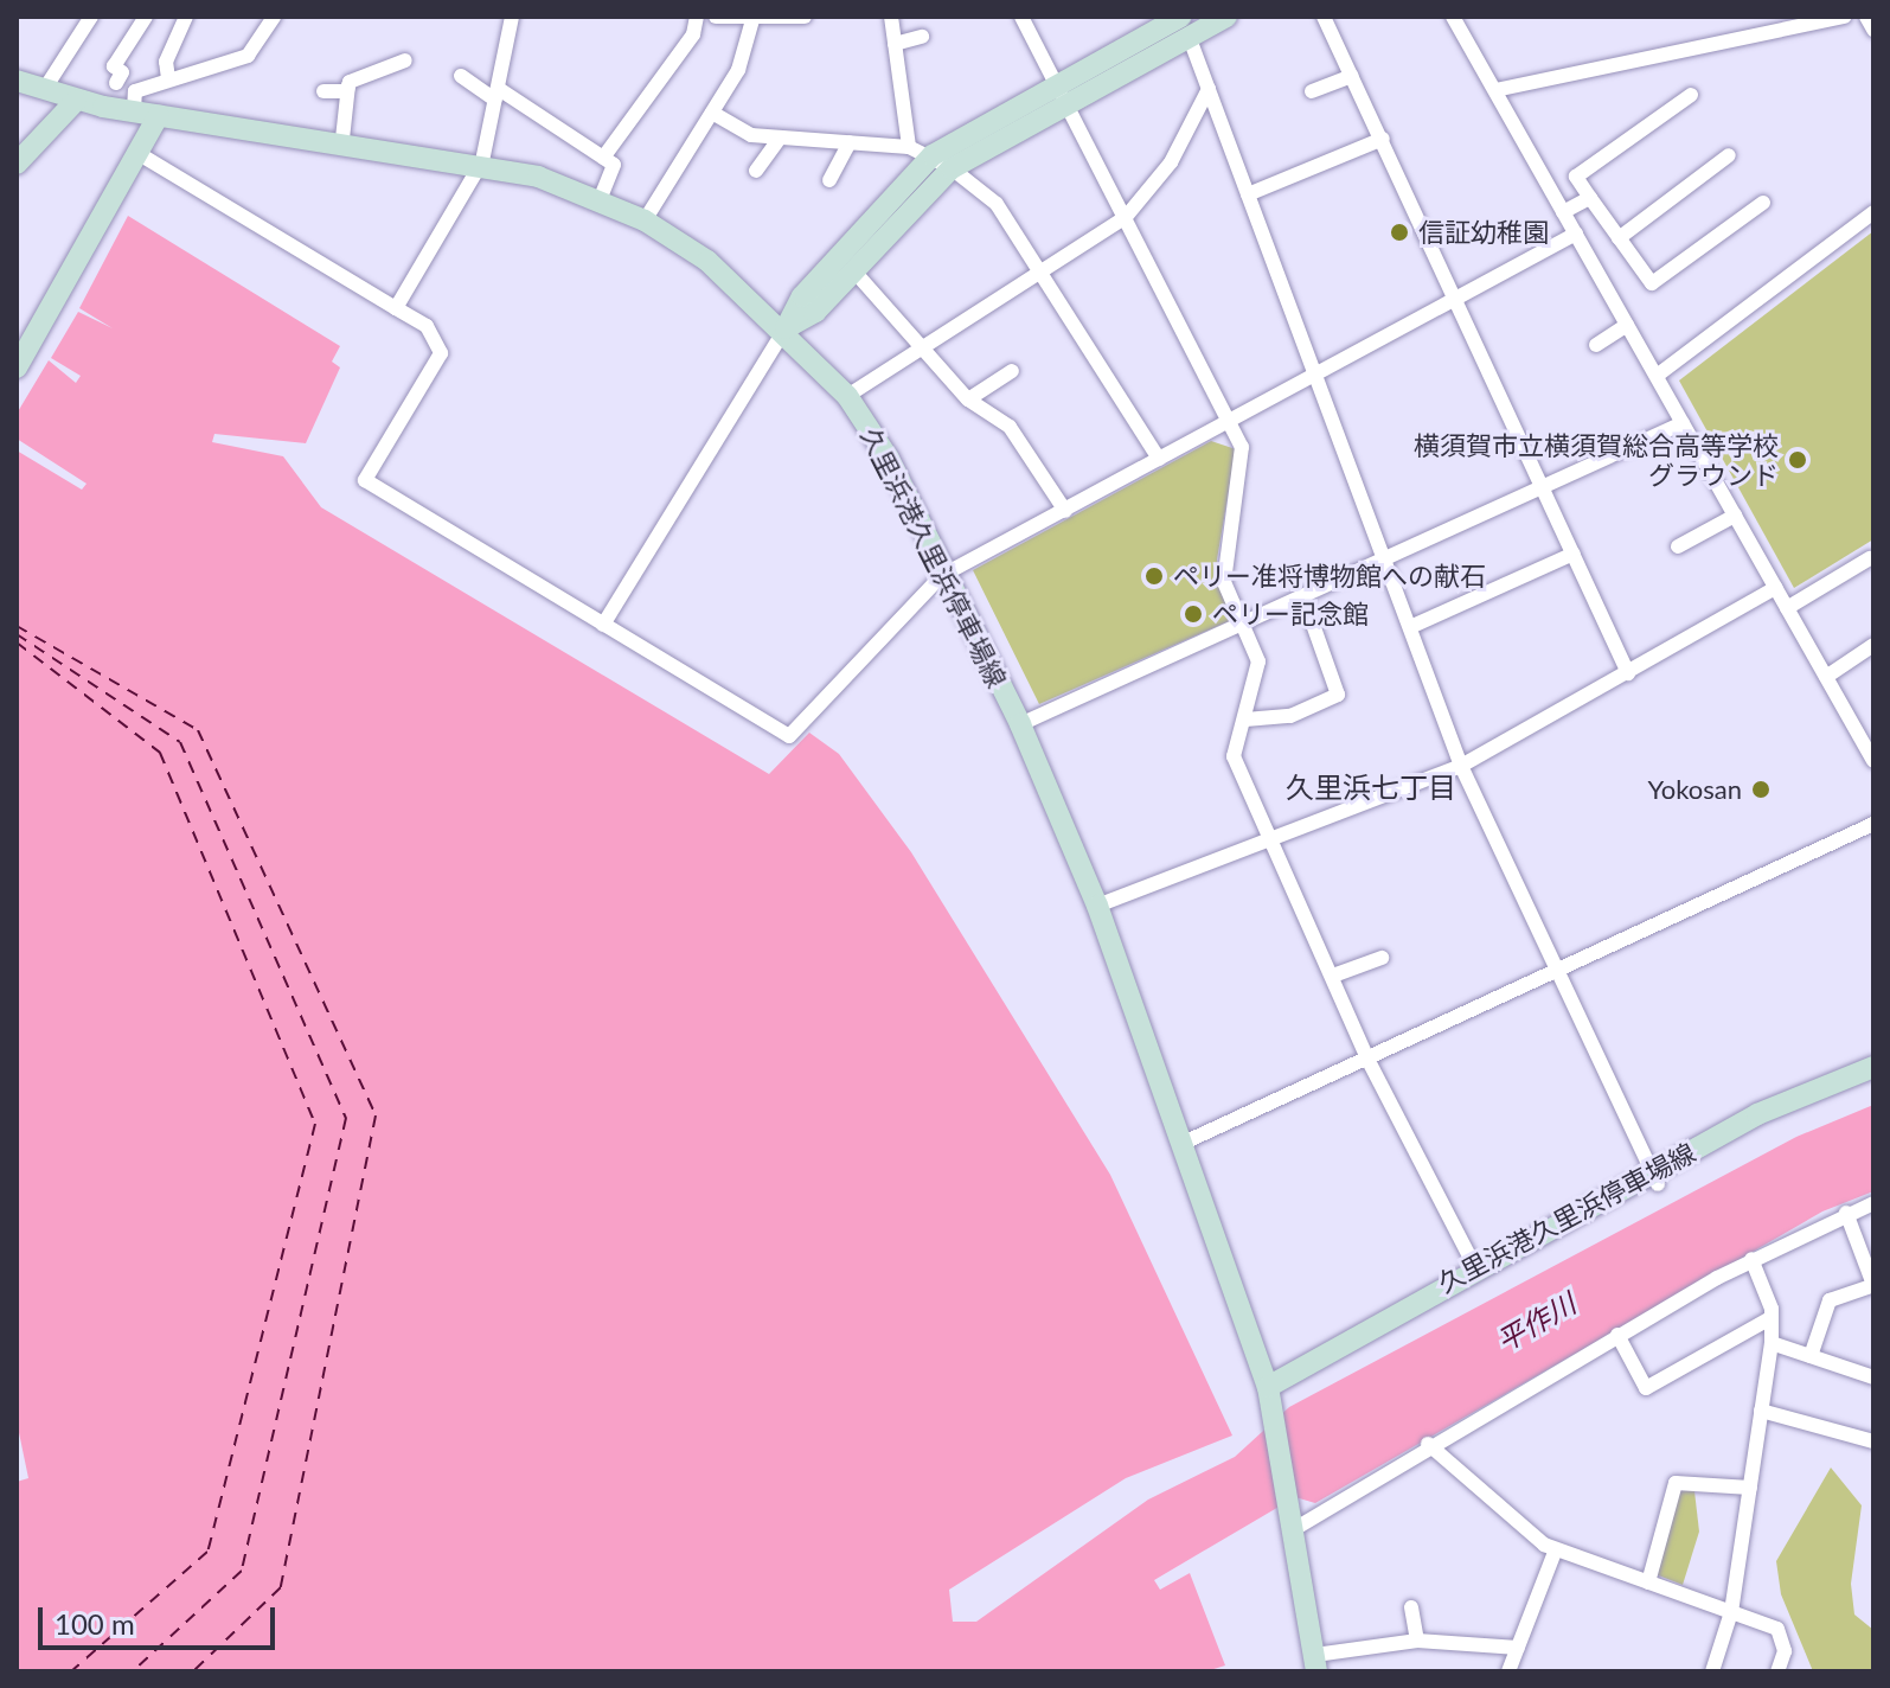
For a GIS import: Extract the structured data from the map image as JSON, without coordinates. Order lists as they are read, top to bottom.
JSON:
{
  "streets": {
    "main road": ["久里浜港久里浜停車場線"]
  },
  "districts": ["久里浜七丁目"],
  "water": ["平作川"],
  "places": [
    "信証幼稚園",
    "横須賀市立横須賀総合高等学校 グラウンド",
    "ペリー准将博物館への献石",
    "ペリー記念館",
    "Yokosan"
  ],
  "scale_bar": "100 m"
}
